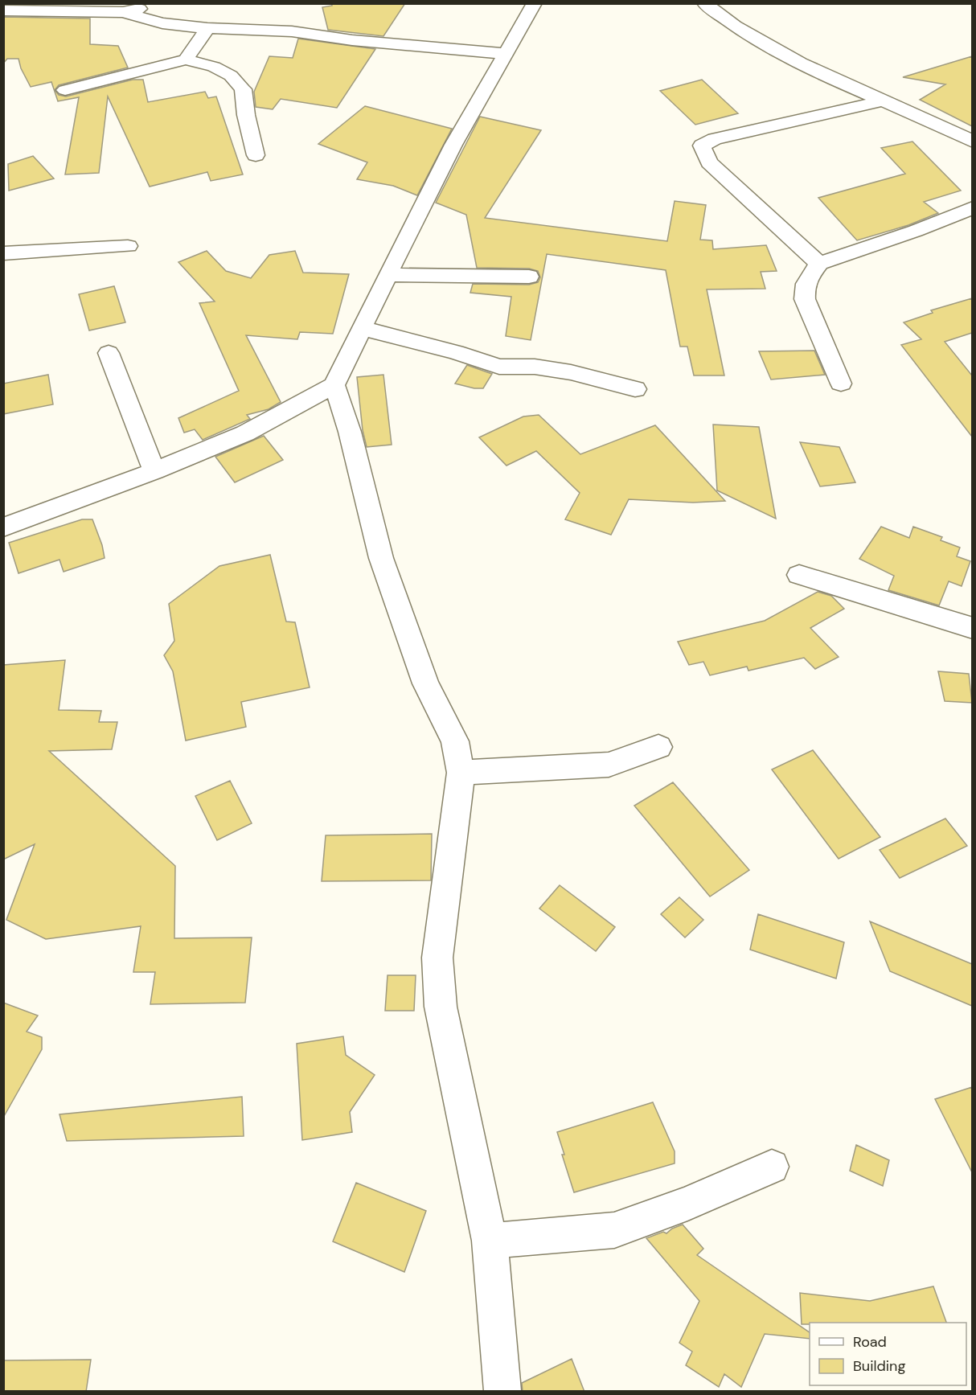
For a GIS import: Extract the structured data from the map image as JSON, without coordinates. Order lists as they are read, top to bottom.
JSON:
{
  "legend": ["Road", "Building"]
}
